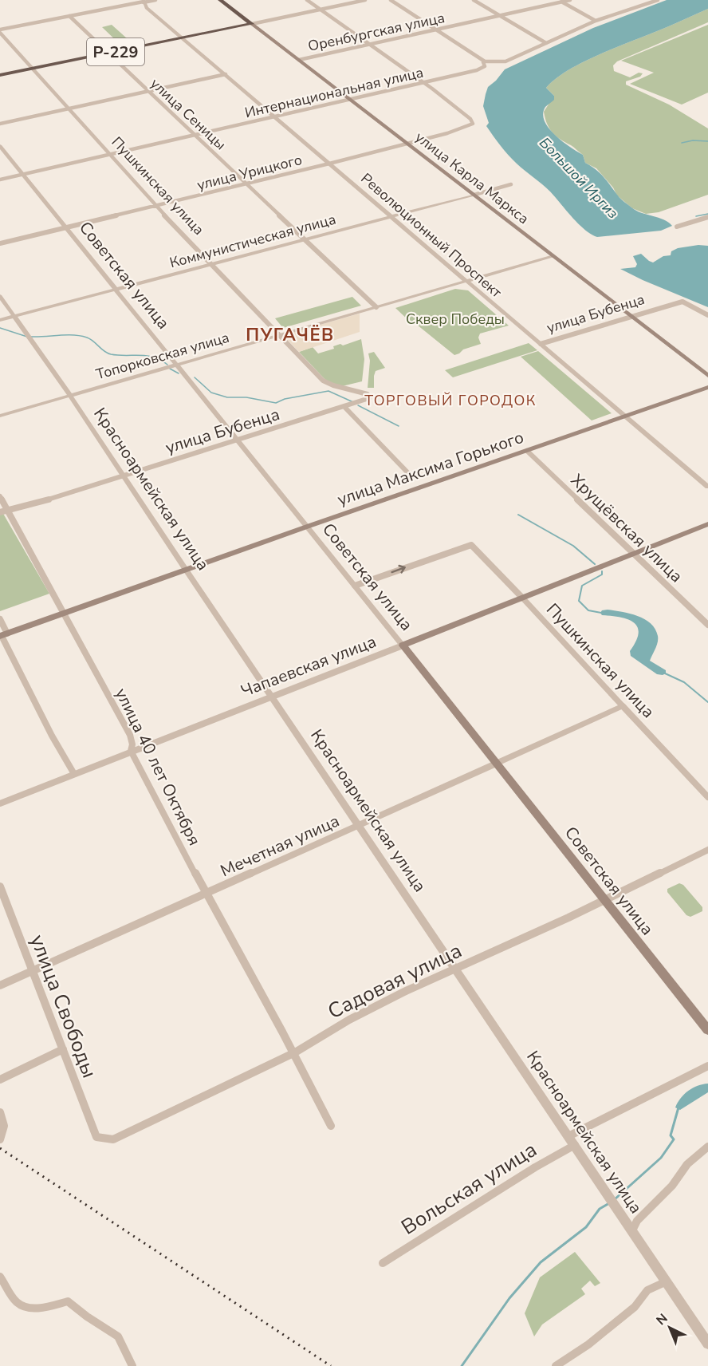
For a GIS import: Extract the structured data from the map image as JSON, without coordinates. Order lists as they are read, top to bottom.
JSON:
{
  "streets": {
    "highway": ["Р-229", "улица Карла Маркса"],
    "main road": ["Советская улица", "улица Максима Горького", "Чапаевская улица"],
    "street": [
      "Оренбургская улица",
      "Интернациональная улица",
      "улица Сеницы",
      "улица Урицкого",
      "Пушкинская улица",
      "Революционный Проспект",
      "Коммунистическая улица",
      "улица Бубенца",
      "Топорковская улица",
      "Красноармейская улица",
      "Хрущёвская улица",
      "улица 40 лет Октября",
      "Мечетная улица",
      "Садовая улица",
      "улица Свободы",
      "Вольская улица"
    ]
  },
  "crossings": [
    ["Оренбургская улица", "улица Карла Маркса"],
    ["Р-229", "улица Сеницы"],
    ["Р-229", "улица Карла Маркса"],
    ["Р-229", "Пушкинская улица"],
    ["Р-229", "Революционный Проспект"],
    ["Интернациональная улица", "улица Сеницы"],
    ["Интернациональная улица", "улица Урицкого"],
    ["Интернациональная улица", "улица Карла Маркса"],
    ["Интернациональная улица", "Пушкинская улица"],
    ["Интернациональная улица", "Революционный Проспект"],
    ["Интернациональная улица", "Советская улица"],
    ["улица Сеницы", "улица Урицкого"],
    ["улица Сеницы", "Коммунистическая улица"],
    ["улица Сеницы", "Топорковская улица"],
    ["улица Урицкого", "улица Карла Маркса"],
    ["улица Урицкого", "Пушкинская улица"],
    ["улица Урицкого", "Революционный Проспект"],
    ["улица Урицкого", "Советская улица"],
    ["улица Карла Маркса", "Коммунистическая улица"],
    ["улица Карла Маркса", "улица Бубенца"],
    ["улица Карла Маркса", "Топорковская улица"],
    ["Пушкинская улица", "Коммунистическая улица"],
    ["Пушкинская улица", "Советская улица"],
    ["Пушкинская улица", "улица Бубенца"],
    ["Пушкинская улица", "Топорковская улица"],
    ["Пушкинская улица", "Чапаевская улица"],
    ["Пушкинская улица", "Мечетная улица"],
    ["Революционный Проспект", "Коммунистическая улица"],
    ["Революционный Проспект", "улица Бубенца"],
    ["Революционный Проспект", "Топорковская улица"],
    ["Революционный Проспект", "улица Максима Горького"],
    ["Коммунистическая улица", "Советская улица"],
    ["Коммунистическая улица", "Красноармейская улица"],
    ["Советская улица", "улица Бубенца"],
    ["Советская улица", "Топорковская улица"],
    ["Советская улица", "улица Максима Горького"],
    ["Советская улица", "Чапаевская улица"],
    ["Советская улица", "Мечетная улица"],
    ["Советская улица", "Садовая улица"],
    ["улица Бубенца", "Красноармейская улица"],
    ["улица Бубенца", "улица 40 лет Октября"],
    ["Топорковская улица", "Красноармейская улица"],
    ["улица Максима Горького", "Красноармейская улица"],
    ["улица Максима Горького", "Хрущёвская улица"],
    ["улица Максима Горького", "улица 40 лет Октября"],
    ["Красноармейская улица", "Чапаевская улица"],
    ["Красноармейская улица", "Мечетная улица"],
    ["Красноармейская улица", "Садовая улица"],
    ["Красноармейская улица", "Вольская улица"],
    ["Хрущёвская улица", "Чапаевская улица"],
    ["Чапаевская улица", "улица 40 лет Октября"],
    ["улица 40 лет Октября", "Мечетная улица"],
    ["улица 40 лет Октября", "Садовая улица"],
    ["Мечетная улица", "улица Свободы"],
    ["Садовая улица", "улица Свободы"]
  ],
  "districts": ["ПУГАЧЁВ", "ТОРГОВЫЙ ГОРОДОК"],
  "water": ["Большой Иргиз"],
  "parks": ["Сквер Победы"],
  "north": "top left"
}
